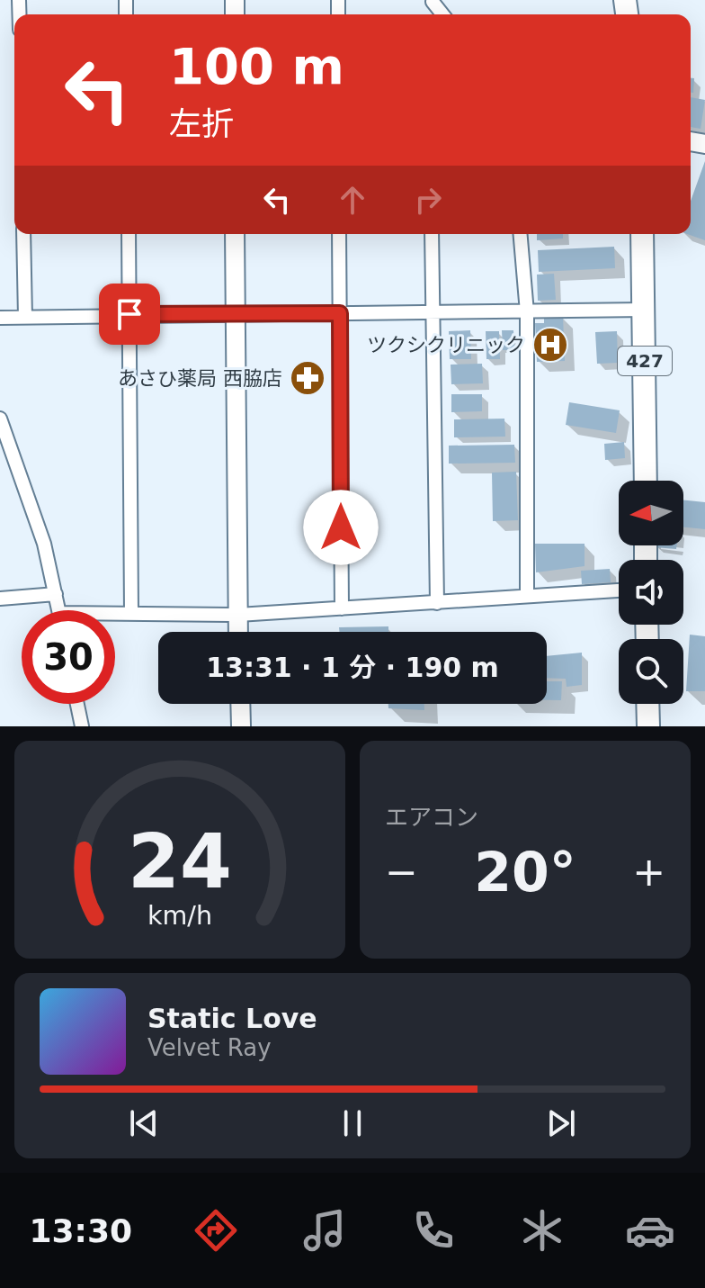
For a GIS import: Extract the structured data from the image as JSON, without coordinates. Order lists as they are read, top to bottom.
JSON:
{
  "streets": {
    "highway": ["427"]
  },
  "places": {
    "hospital": ["ツクシクリニック"],
    "pharmacy": ["あさひ薬局 西脇店"]
  },
  "north": "left",
  "page": {
    "turn": ["100 m", "左折"],
    "limit": "30",
    "trip": "13:31 · 1 分 · 190 m",
    "tile": "エアコン",
    "heat": ["−", "20°", "+"],
    "song": ["Static Love", "Velvet Ray"],
    "tabs": "13:30",
    "gauge": ["24", "km/h"]
  }
}
